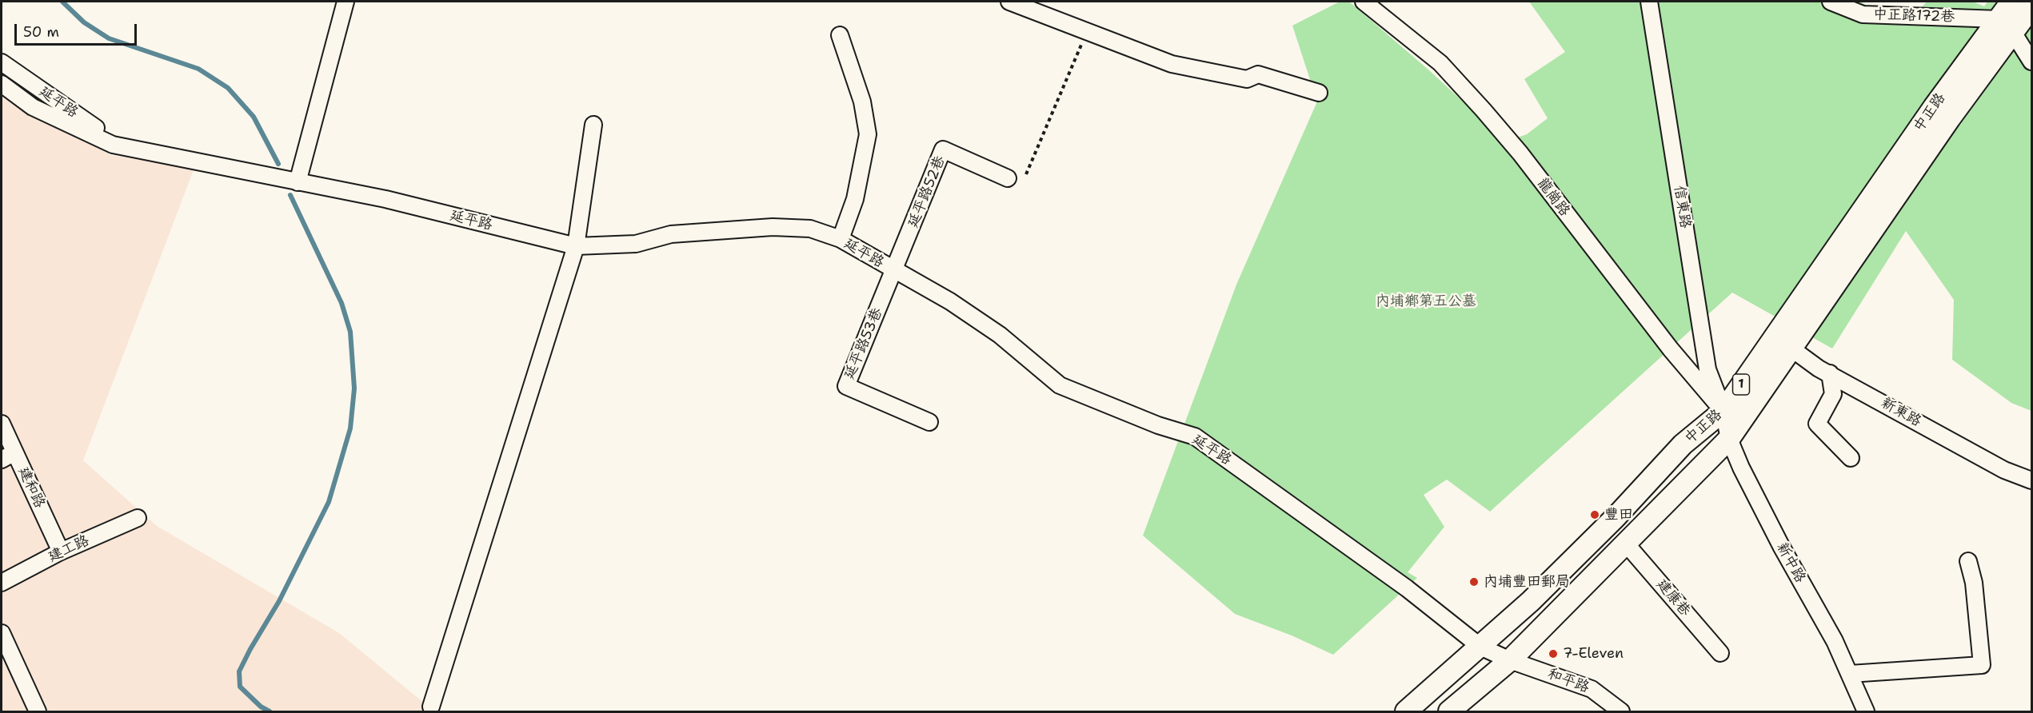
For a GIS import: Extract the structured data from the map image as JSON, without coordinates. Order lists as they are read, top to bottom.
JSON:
{
  "streets": {
    "main road": ["中正路", "1"],
    "street": [
      "中正路172巷",
      "延平路",
      "延平路52巷",
      "龍崗路",
      "信東路",
      "延平路53巷",
      "新東路",
      "建和路",
      "建工路",
      "新中路",
      "建康巷",
      "和平路"
    ]
  },
  "crossings": [
    ["中正路172巷", "中正路"],
    ["延平路", "中正路"],
    ["延平路", "延平路52巷"],
    ["延平路", "延平路53巷"],
    ["延平路", "和平路"],
    ["中正路", "龍崗路"],
    ["中正路", "信東路"],
    ["中正路", "新東路"],
    ["中正路", "新中路"],
    ["中正路", "建康巷"],
    ["中正路", "和平路"],
    ["延平路52巷", "延平路53巷"],
    ["龍崗路", "信東路"],
    ["龍崗路", "新中路"],
    ["信東路", "新中路"],
    ["建和路", "建工路"]
  ],
  "parks": ["內埔鄉第五公墓"],
  "places": ["豐田", "內埔豐田郵局", "7-Eleven"],
  "scale_bar": "50 m"
}
